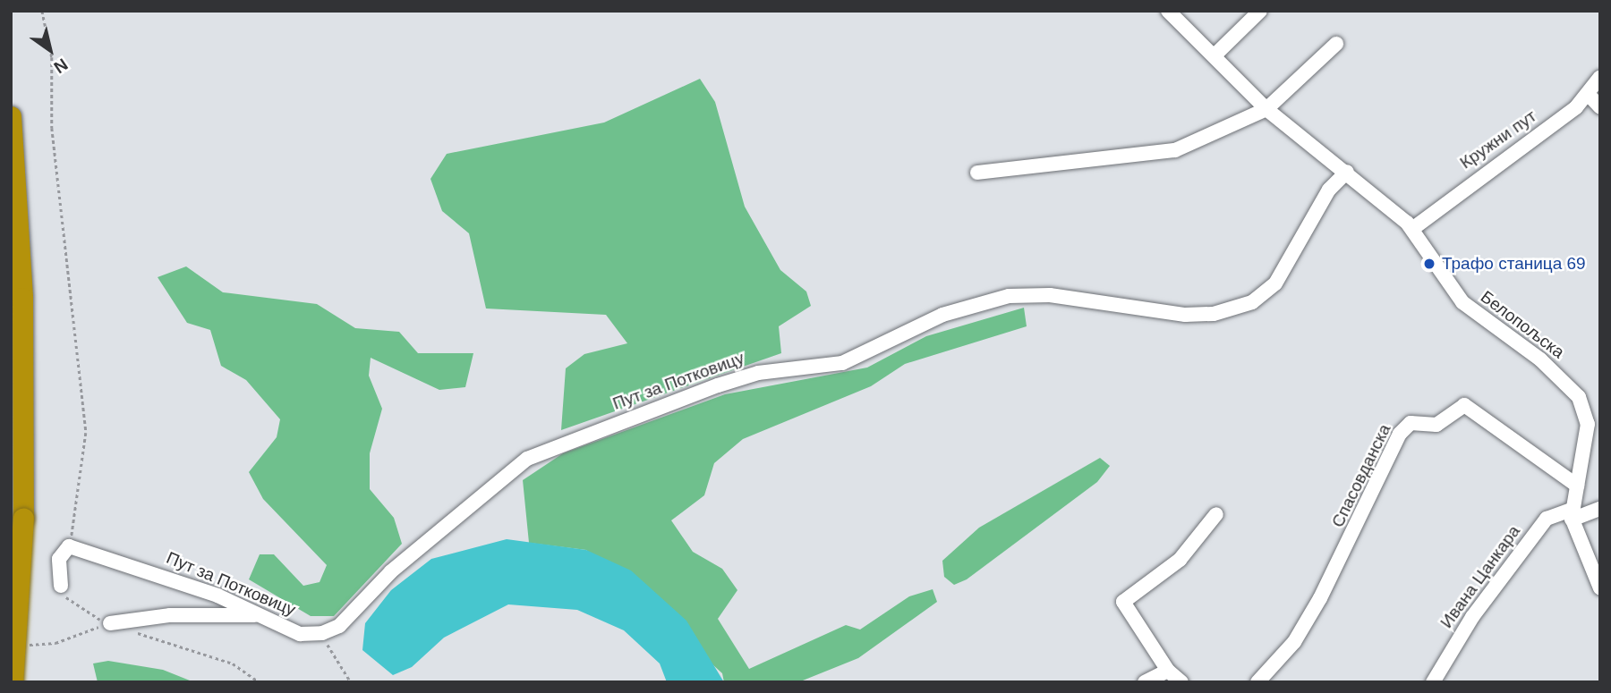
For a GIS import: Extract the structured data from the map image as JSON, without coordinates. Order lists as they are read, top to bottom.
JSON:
{
  "streets": {
    "street": [
      "Кружни пут",
      "Белопољска",
      "Пут за Потковицу",
      "Спасовданска",
      "Ивана Цанкара"
    ]
  },
  "crossings": [
    ["Кружни пут", "Белопољска"],
    ["Белопољска", "Пут за Потковицу"],
    ["Белопољска", "Спасовданска"],
    ["Белопољска", "Ивана Цанкара"]
  ],
  "places": ["Трафо станица 69"],
  "north": "bottom right"
}
